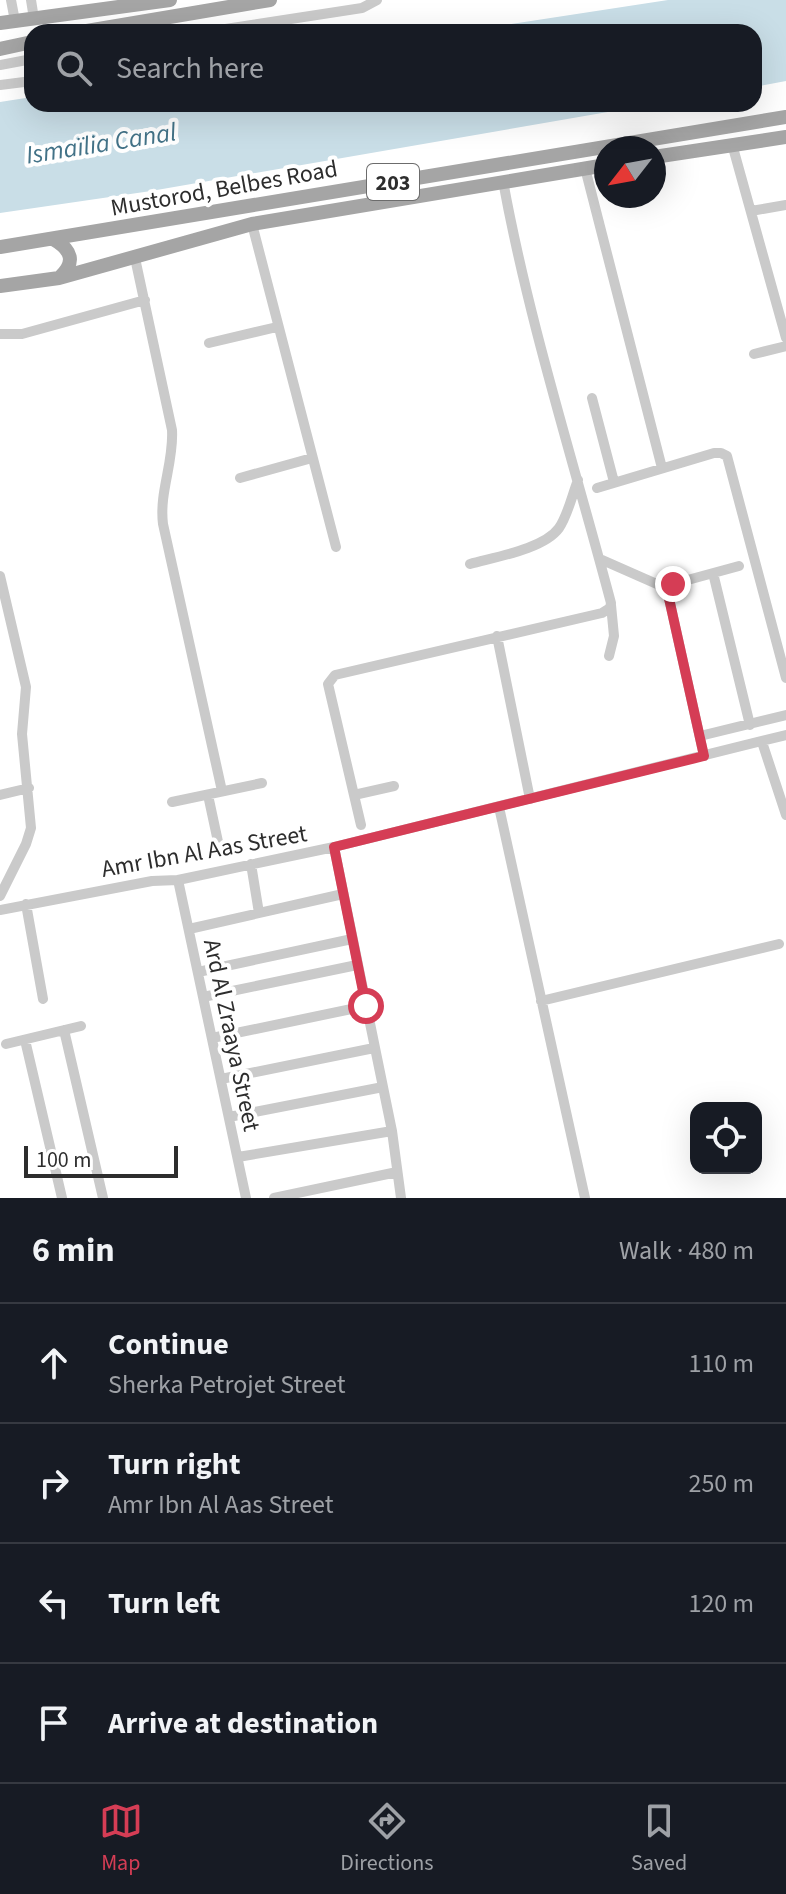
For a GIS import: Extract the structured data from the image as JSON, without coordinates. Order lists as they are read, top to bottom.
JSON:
{
  "streets": {
    "main road": ["203", "Mustorod, Belbes Road"],
    "street": ["Amr Ibn Al Aas Street", "Ard Al Zraaya Street"]
  },
  "crossings": [
    ["Amr Ibn Al Aas Street", "Ard Al Zraaya Street"]
  ],
  "water": ["Ismaïlia Canal"],
  "scale_bar": "100 m",
  "north": "bottom left",
  "page": {
    "search": "Search here",
    "scale": "100 m",
    "heading": ["6 min", "Walk · 480 m"],
    "list": [
      ["Continue", "Sherka Petrojet Street", "110 m"],
      ["Turn right", "Amr Ibn Al Aas Street", "250 m"],
      ["Turn left", "120 m"],
      "Arrive at destination"
    ],
    "nav": ["Map", "Directions", "Saved"]
  }
}
